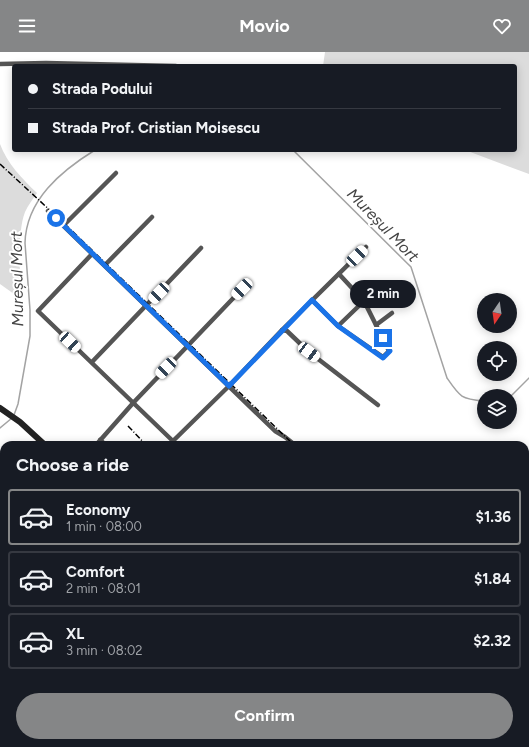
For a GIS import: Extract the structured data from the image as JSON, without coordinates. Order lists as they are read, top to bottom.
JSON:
{
  "water": ["Mureșul Mort"],
  "north": "bottom",
  "page": {
    "header": "Movio",
    "banner": ["Strada Podului", "Strada Prof. Cristian Moisescu"],
    "bubble": "2 min",
    "heading": "Choose a ride",
    "list": [
      {
        "name": "Economy",
        "note": "1 min · 08:00",
        "value": "$1.36"
      },
      {
        "name": "Comfort",
        "note": "2 min · 08:01",
        "value": "$1.84"
      },
      {
        "name": "XL",
        "note": "3 min · 08:02",
        "value": "$2.32"
      }
    ],
    "buttons": "Confirm"
  }
}
